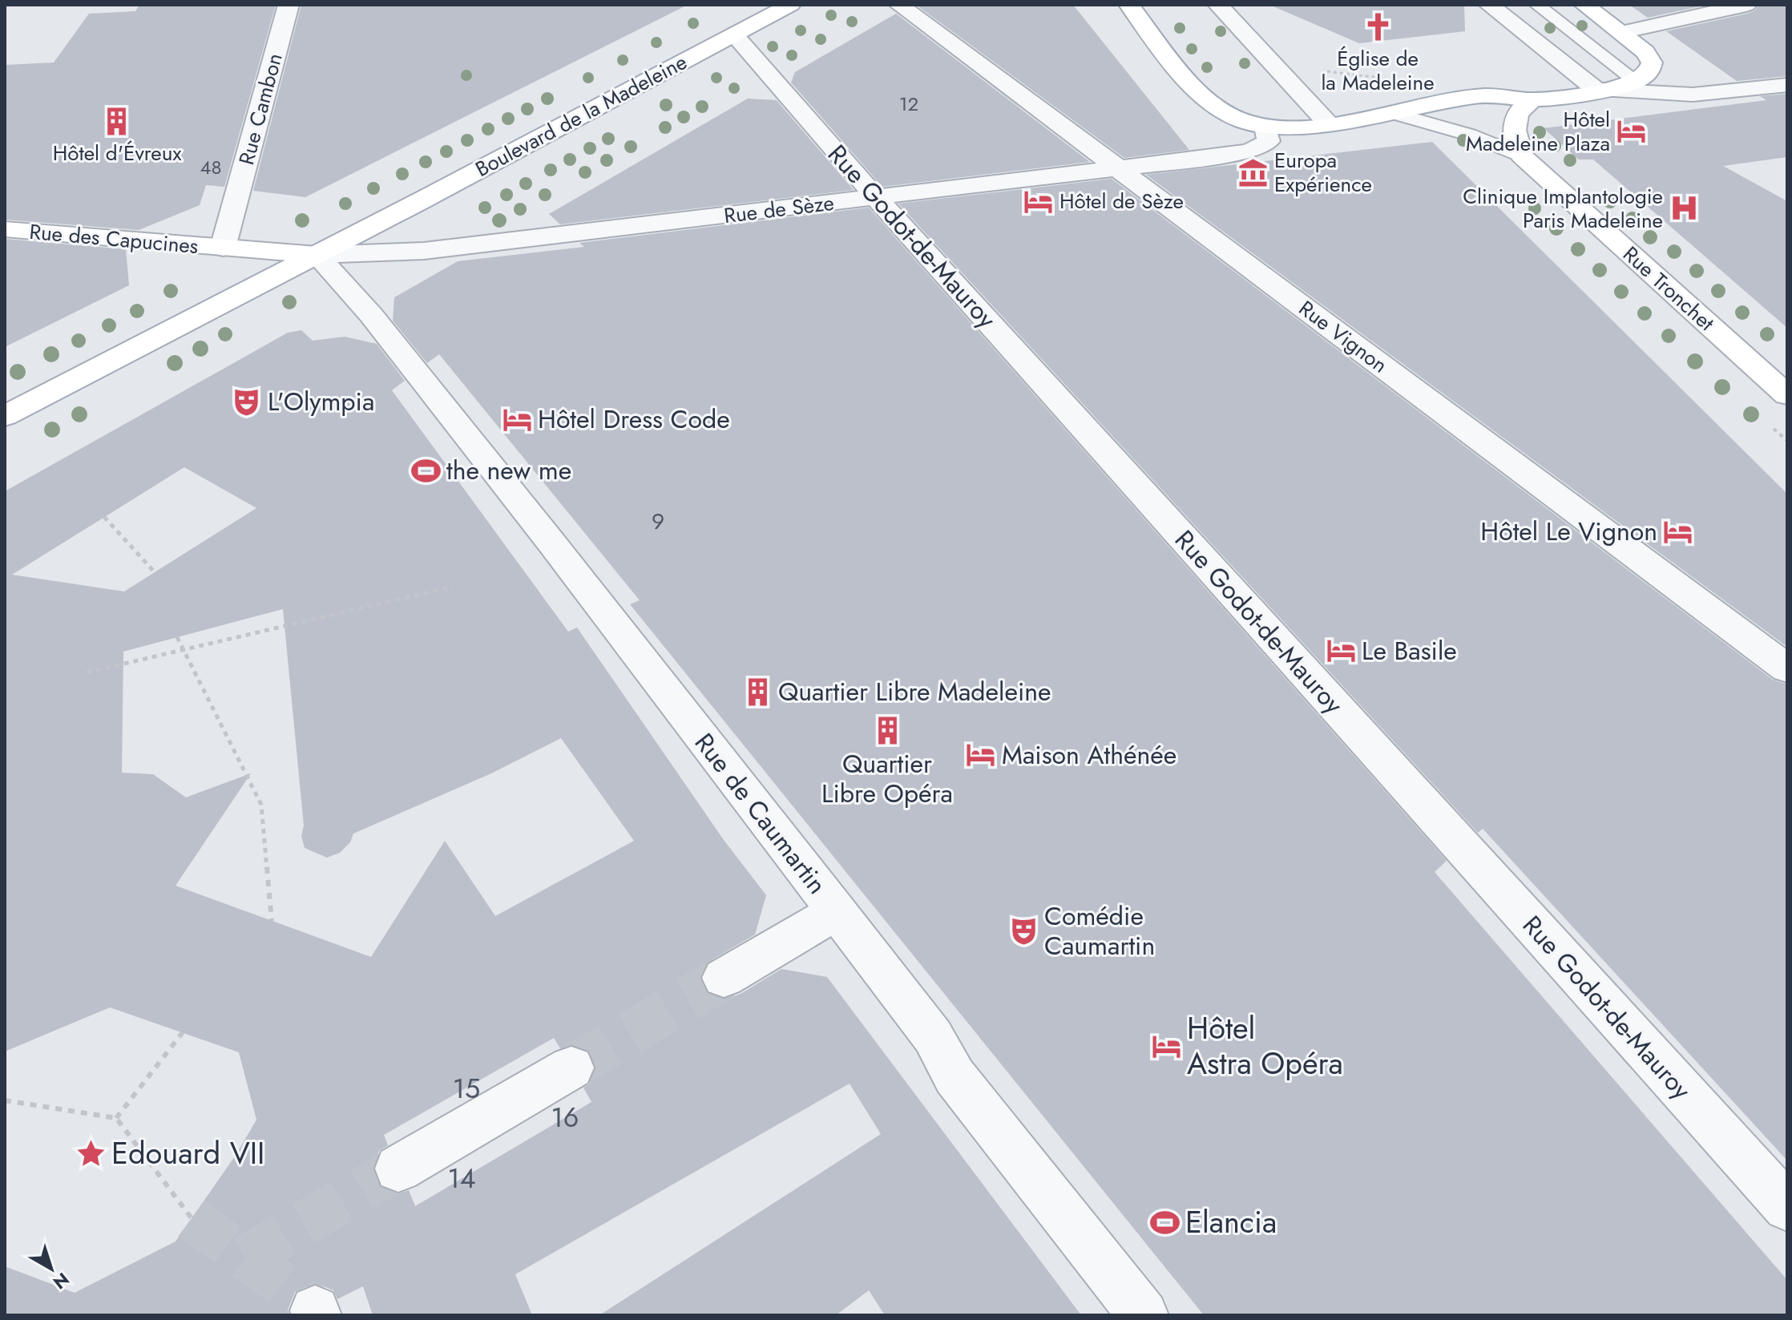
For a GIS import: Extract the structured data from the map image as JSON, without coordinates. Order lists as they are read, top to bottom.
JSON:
{
  "streets": {
    "main road": ["Boulevard de la Madeleine", "Rue des Capucines", "Rue Tronchet"],
    "street": [
      "Rue Cambon",
      "Rue de Sèze",
      "Rue Godot-de-Mauroy",
      "Rue Vignon",
      "Rue de Caumartin"
    ]
  },
  "crossings": [
    ["Rue Cambon", "Rue des Capucines"],
    ["Boulevard de la Madeleine", "Rue de Sèze"],
    ["Boulevard de la Madeleine", "Rue Godot-de-Mauroy"],
    ["Boulevard de la Madeleine", "Rue des Capucines"],
    ["Boulevard de la Madeleine", "Rue de Caumartin"],
    ["Rue de Sèze", "Rue Godot-de-Mauroy"],
    ["Rue de Sèze", "Rue des Capucines"],
    ["Rue de Sèze", "Rue Vignon"],
    ["Rue de Sèze", "Rue de Caumartin"],
    ["Rue des Capucines", "Rue de Caumartin"]
  ],
  "places": {
    "church": ["Église de la Madeleine"],
    "building": ["Hôtel d'Évreux", "Quartier Libre Madeleine", "Quartier Libre Opéra"],
    "hotel": [
      "Hôtel Madeleine Plaza",
      "Hôtel de Sèze",
      "Hôtel Dress Code",
      "Hôtel Le Vignon",
      "Le Basile",
      "Maison Athénée",
      "Hôtel Astra Opéra"
    ],
    "museum": ["Europa Expérience"],
    "hospital": ["Clinique Implantologie Paris Madeleine"],
    "theatre": ["L'Olympia", "Comédie Caumartin"],
    "sports": ["the new me", "Elancia"],
    "place": ["Edouard VII"]
  },
  "house_numbers": [
    "12",
    "48",
    "9",
    "15",
    "16",
    "14"
  ],
  "north": "bottom right"
}
